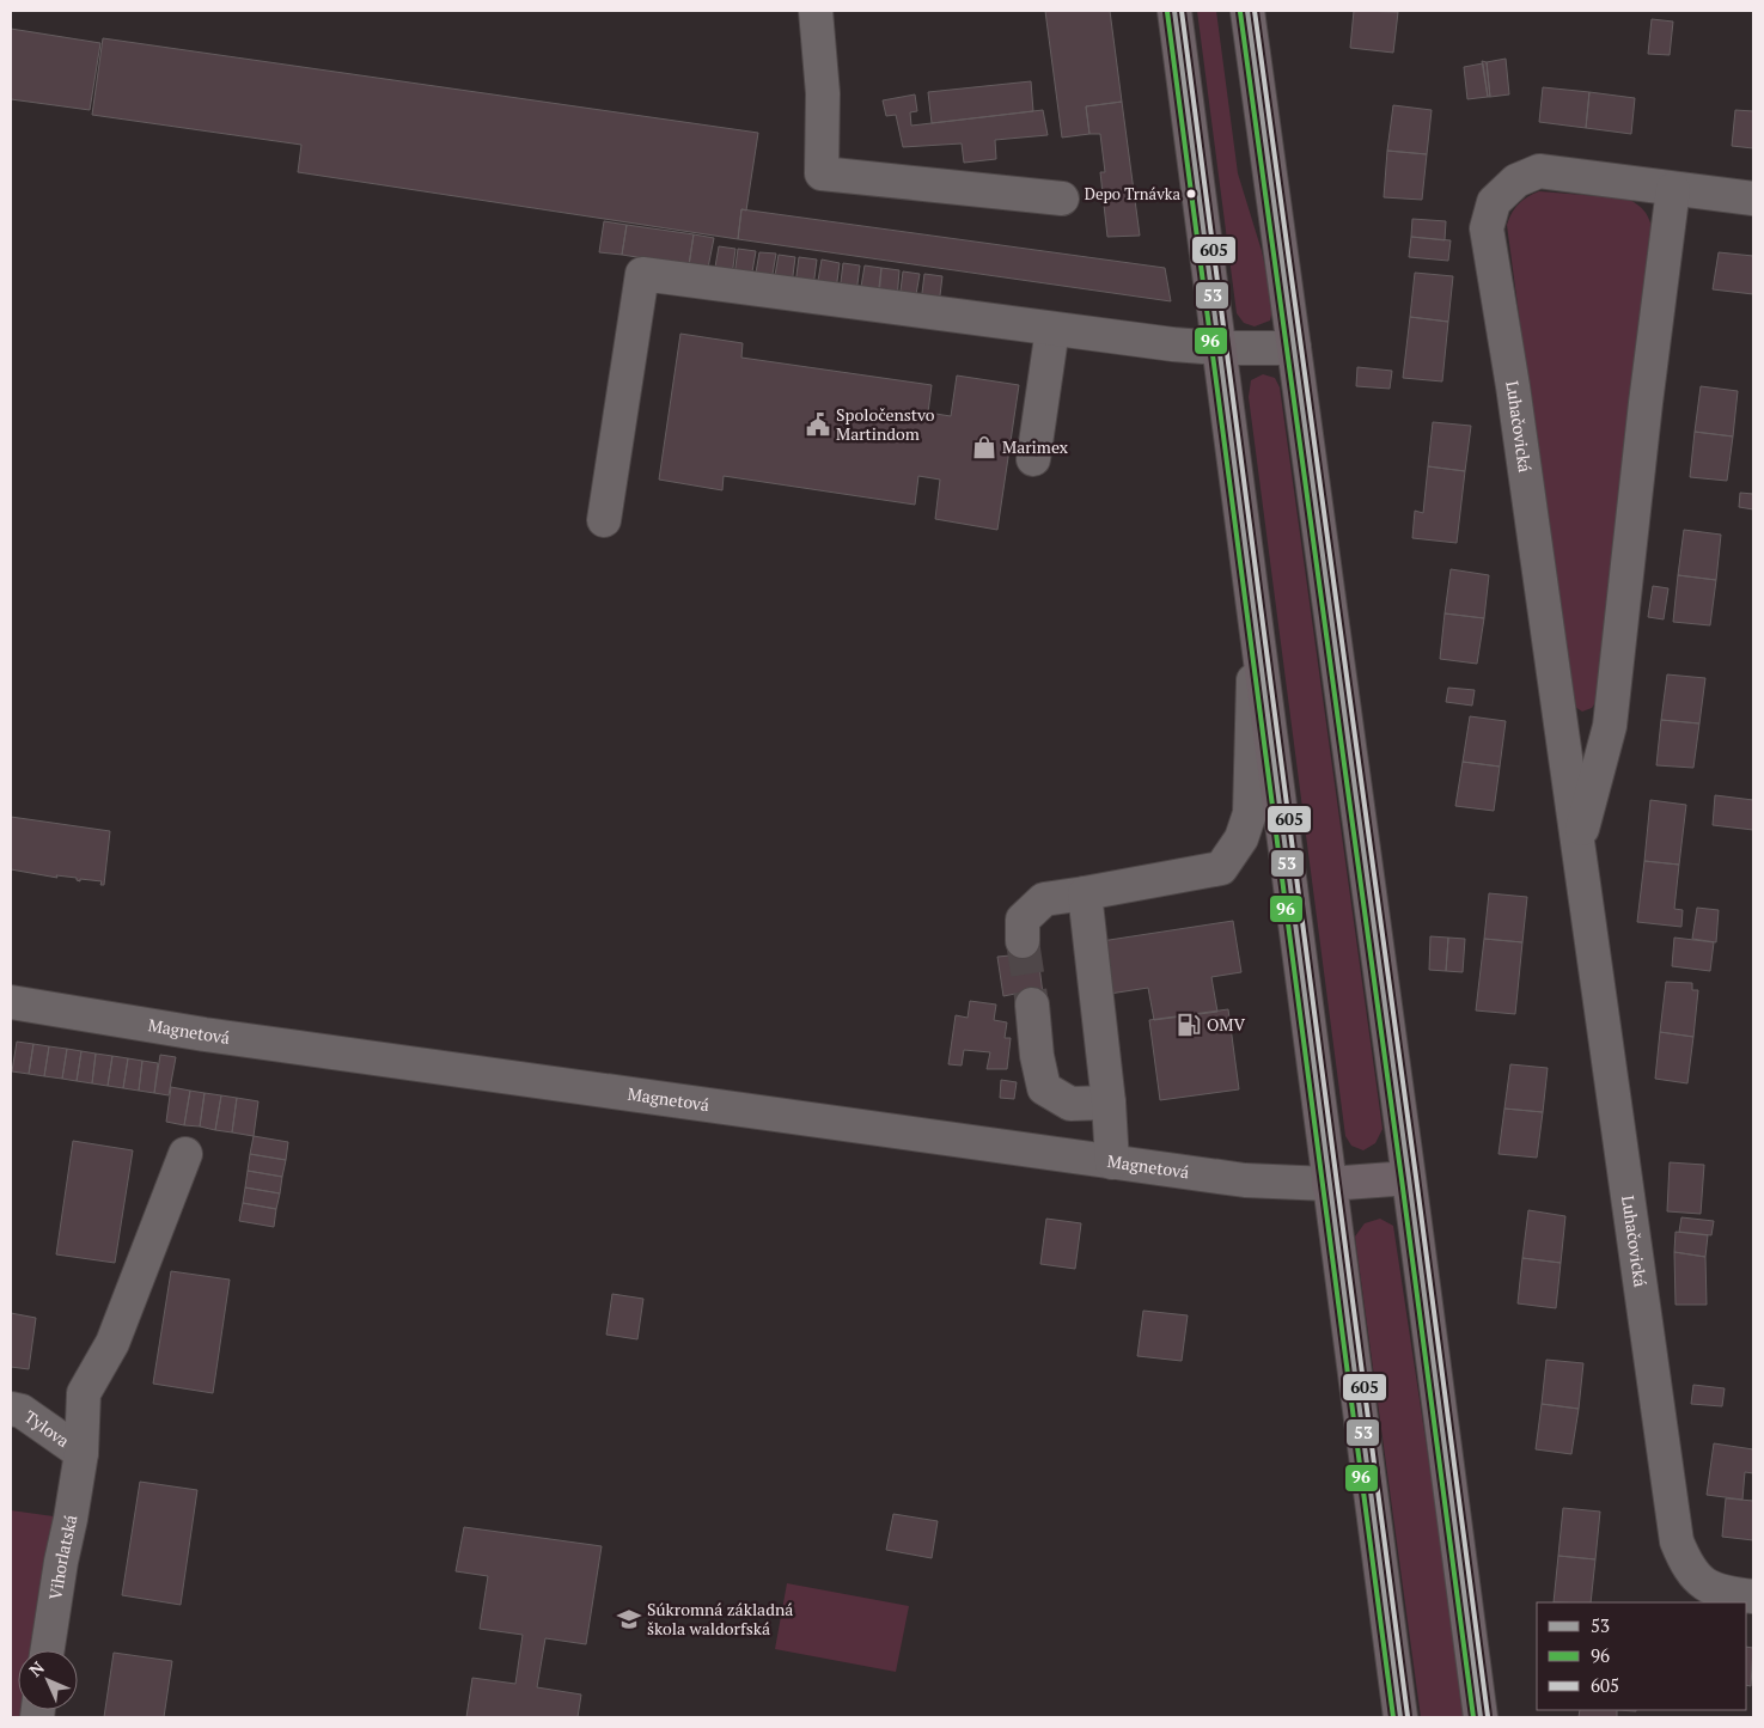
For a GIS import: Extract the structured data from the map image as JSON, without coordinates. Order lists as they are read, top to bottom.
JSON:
{
  "streets": {
    "street": [
      "Luhačovická",
      "Magnetová",
      "Tylova",
      "Vihorlatská"
    ]
  },
  "crossings": [
    ["Tylova", "Vihorlatská"]
  ],
  "places": {
    "other": ["Depo Trnávka"],
    "public building": ["Spoločenstvo Martindom"],
    "shop": ["Marimex"],
    "fuel station": ["OMV"],
    "school or university": ["Súkromná základná škola waldorfská"]
  },
  "lines": ["transit line 53", "transit line 605", "transit line 96"],
  "legend": ["53", "96", "605"],
  "north": "top left"
}
